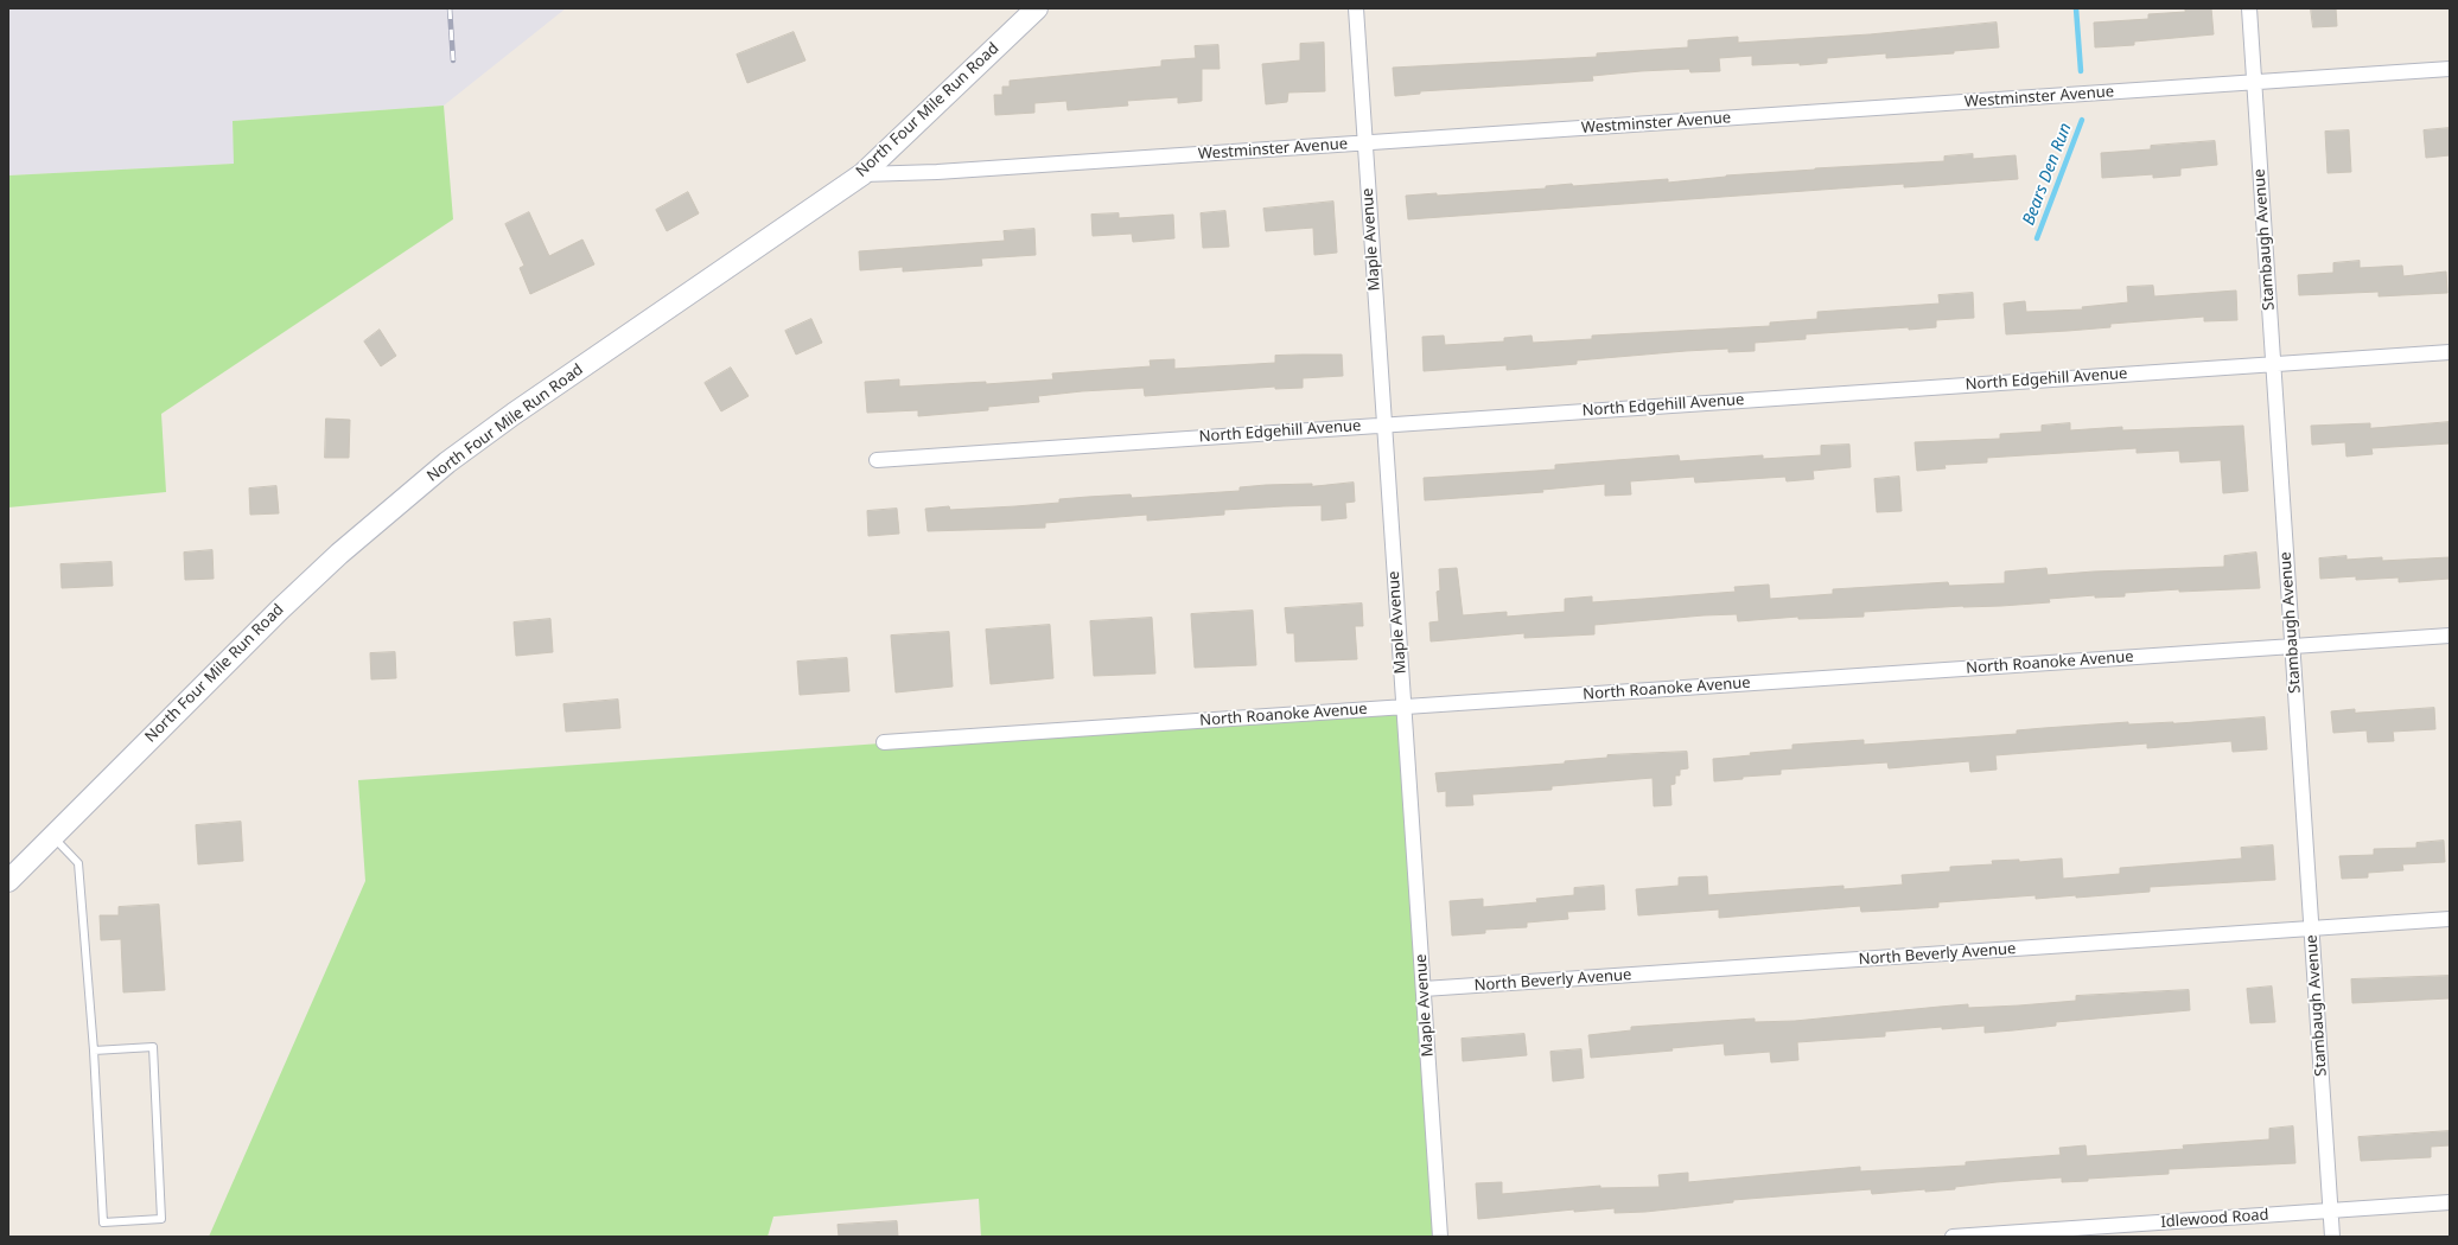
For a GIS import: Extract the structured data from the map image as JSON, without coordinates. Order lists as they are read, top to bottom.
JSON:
{
  "streets": {
    "street": [
      "Westminster Avenue",
      "North Four Mile Run Road",
      "Maple Avenue",
      "Stambaugh Avenue",
      "North Edgehill Avenue",
      "North Roanoke Avenue",
      "North Beverly Avenue",
      "Idlewood Road"
    ]
  },
  "crossings": [
    ["Westminster Avenue", "North Four Mile Run Road"],
    ["Westminster Avenue", "Maple Avenue"],
    ["Westminster Avenue", "Stambaugh Avenue"],
    ["Maple Avenue", "North Edgehill Avenue"],
    ["Maple Avenue", "North Roanoke Avenue"],
    ["Maple Avenue", "North Beverly Avenue"],
    ["Stambaugh Avenue", "North Edgehill Avenue"],
    ["Stambaugh Avenue", "North Roanoke Avenue"],
    ["Stambaugh Avenue", "North Beverly Avenue"],
    ["Stambaugh Avenue", "Idlewood Road"]
  ],
  "water": ["Bears Den Run"]
}
